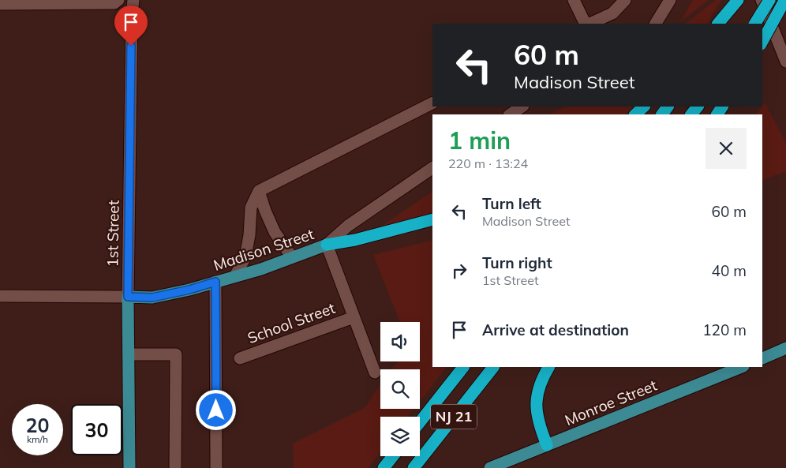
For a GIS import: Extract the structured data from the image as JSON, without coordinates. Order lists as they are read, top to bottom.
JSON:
{
  "streets": {
    "highway": ["NJ 21"],
    "main road": ["1st Street", "Madison Street", "Monroe Street"],
    "street": ["School Street"]
  },
  "crossings": [
    ["1st Street", "Madison Street"]
  ],
  "page": {
    "turn": ["60 m", "Madison Street"],
    "heading": ["1 min", "220 m · 13:24"],
    "list": [
      {
        "name": "Turn left",
        "note": "Madison Street",
        "value": "60 m"
      },
      {
        "name": "Turn right",
        "note": "1st Street",
        "value": "40 m"
      },
      {
        "name": "Arrive at destination",
        "value": "120 m"
      }
    ],
    "speed": "20 km/h",
    "limit": "30"
  }
}
